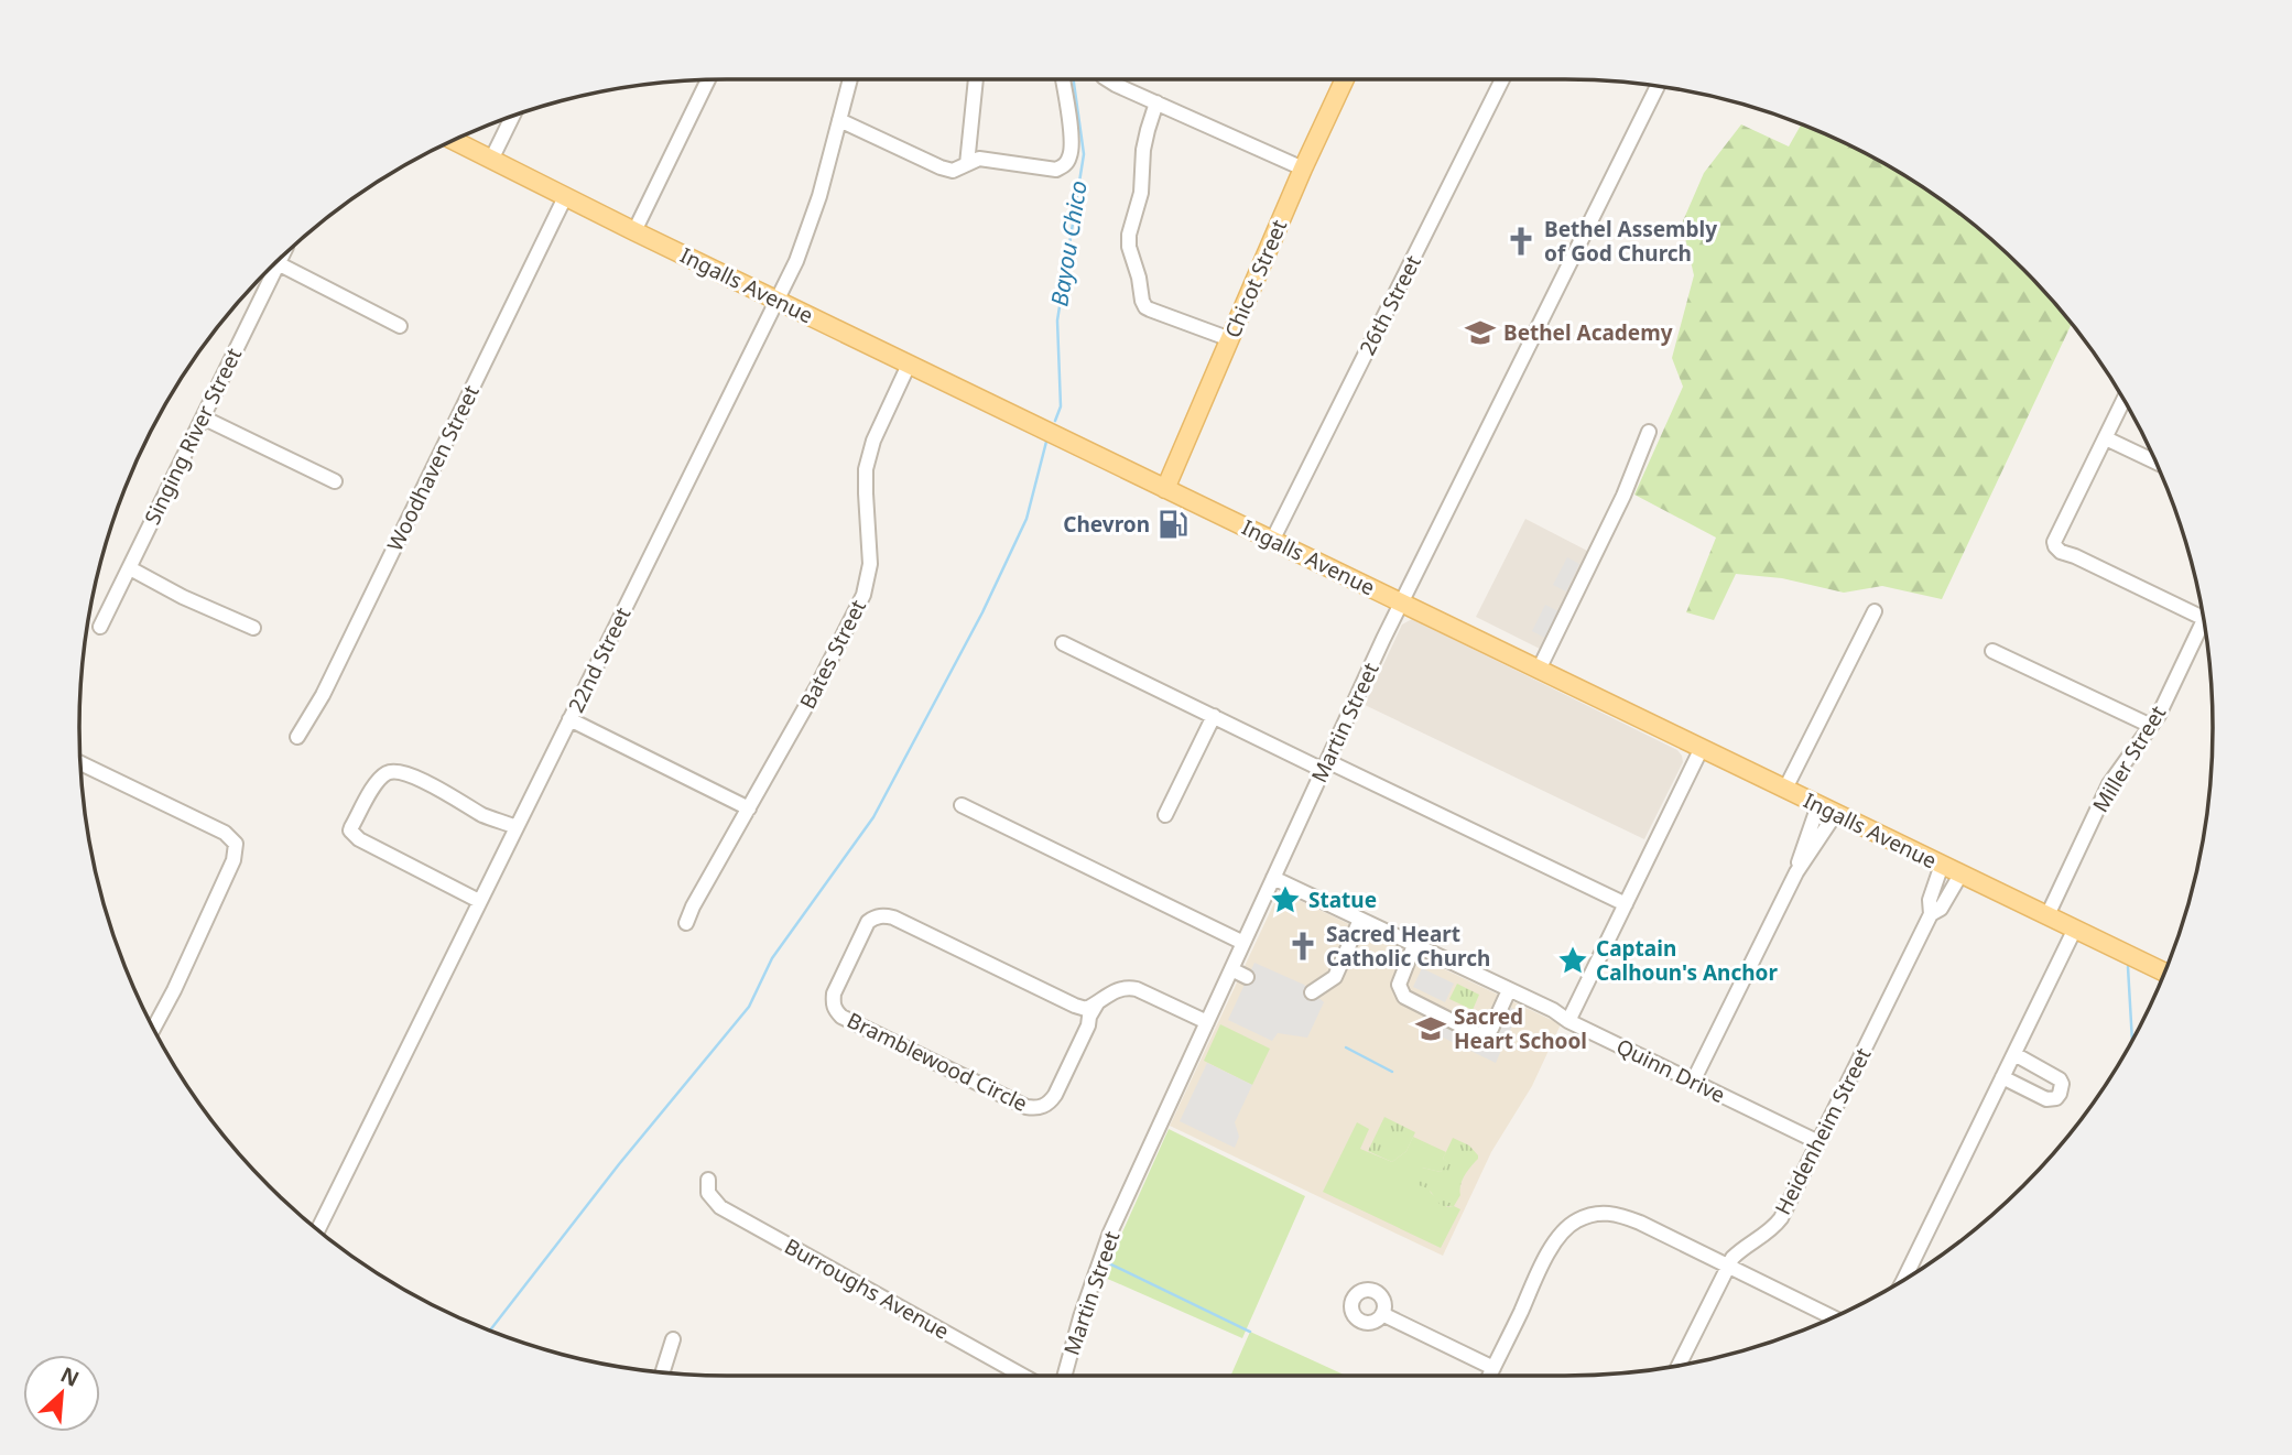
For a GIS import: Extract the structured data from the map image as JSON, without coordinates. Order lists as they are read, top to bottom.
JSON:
{
  "streets": {
    "main road": ["Chicot Street", "Ingalls Avenue"],
    "street": [
      "26th Street",
      "Singing River Street",
      "Woodhaven Street",
      "Bates Street",
      "22nd Street",
      "Martin Street",
      "Miller Street",
      "Bramblewood Circle",
      "Quinn Drive",
      "Heidenheim Street",
      "Burroughs Avenue"
    ]
  },
  "crossings": [
    ["Chicot Street", "Ingalls Avenue"],
    ["Ingalls Avenue", "26th Street"],
    ["Ingalls Avenue", "Woodhaven Street"],
    ["Ingalls Avenue", "Bates Street"],
    ["Ingalls Avenue", "22nd Street"],
    ["Ingalls Avenue", "Martin Street"],
    ["Ingalls Avenue", "Miller Street"],
    ["Ingalls Avenue", "Heidenheim Street"],
    ["Martin Street", "Quinn Drive"],
    ["Quinn Drive", "Heidenheim Street"]
  ],
  "water": ["Bayou Chico"],
  "places": {
    "church": ["Bethel Assembly of God Church", "Sacred Heart Catholic Church"],
    "school or university": ["Bethel Academy", "Sacred Heart School"],
    "fuel station": ["Chevron"],
    "place": ["Statue", "Captain Calhoun's Anchor"]
  },
  "north": "top right"
}
